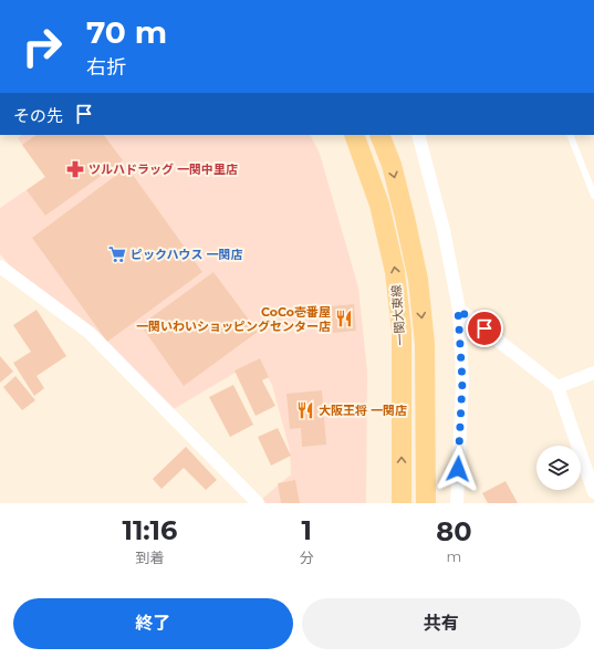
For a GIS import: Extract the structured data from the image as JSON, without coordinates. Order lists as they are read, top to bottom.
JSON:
{
  "streets": {
    "main road": ["一関大東線"]
  },
  "places": {
    "pharmacy": ["ツルハドラッグ 一関中里店"],
    "supermarket": ["ピックハウス 一関店"],
    "restaurant": ["CoCo壱番屋 一関いわいショッピングセンター店", "大阪王将 一関店"]
  },
  "page": {
    "turn": ["70 m", "右折"],
    "then": "その先",
    "eta": [
      "11:16",
      "到着",
      "1",
      "分",
      "80",
      "m"
    ],
    "buttons": ["終了", "共有"]
  }
}
